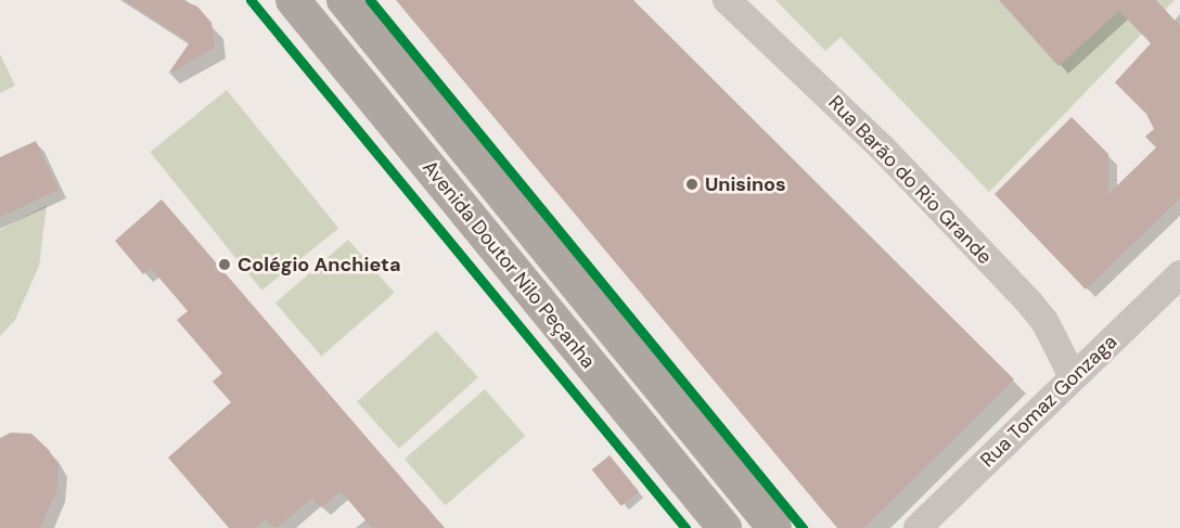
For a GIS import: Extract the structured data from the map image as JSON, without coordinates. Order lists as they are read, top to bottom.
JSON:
{
  "streets": {
    "main road": ["Avenida Doutor Nilo Peçanha"],
    "street": ["Rua Barão do Rio Grande", "Rua Tomaz Gonzaga"]
  },
  "crossings": [
    ["Rua Barão do Rio Grande", "Rua Tomaz Gonzaga"]
  ],
  "places": ["Unisinos", "Colégio Anchieta"]
}
